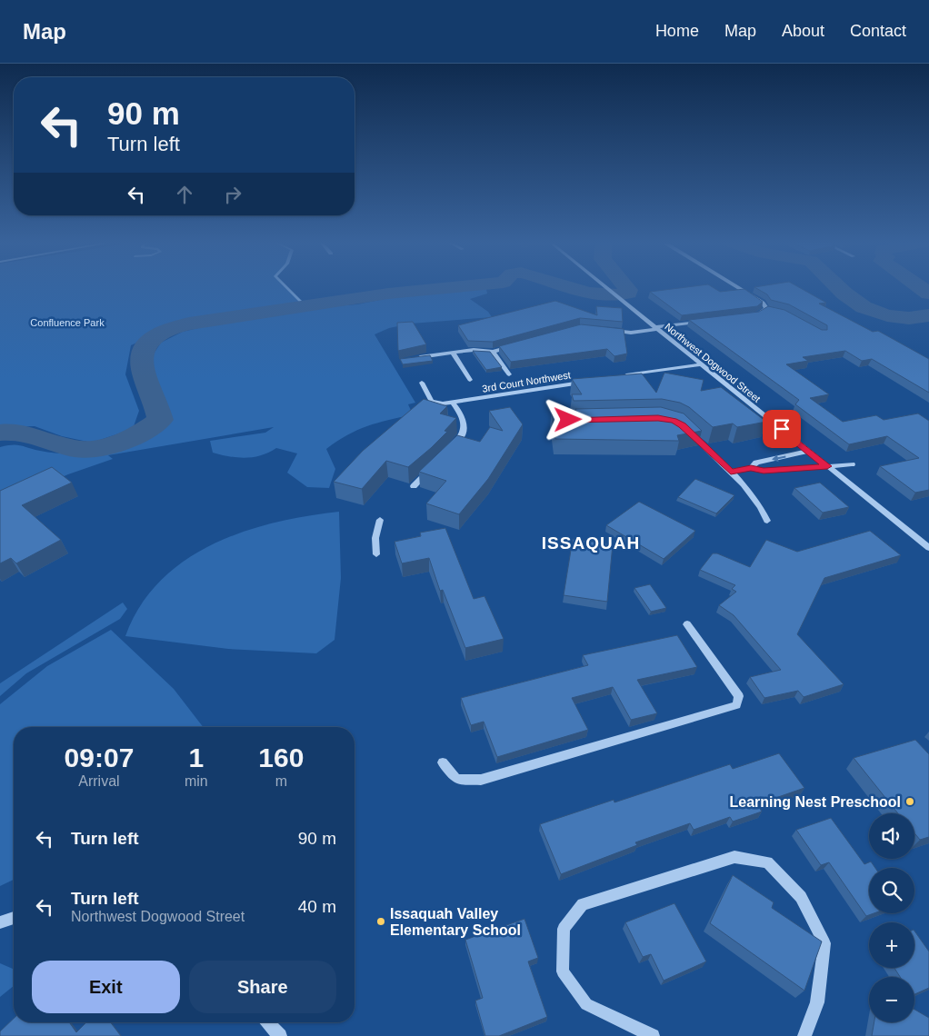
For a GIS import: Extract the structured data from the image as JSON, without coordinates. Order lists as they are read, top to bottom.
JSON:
{
  "streets": {
    "street": ["Northwest Dogwood Street", "3rd Court Northwest"]
  },
  "districts": ["ISSAQUAH"],
  "parks": ["Confluence Park"],
  "places": ["Learning Nest Preschool", "Issaquah Valley Elementary School"],
  "page": {
    "header": "Map",
    "nav": [
      "Home",
      "Map",
      "About",
      "Contact"
    ],
    "turn": ["90 m", "Turn left"],
    "eta": [
      "09:07",
      "Arrival",
      "1",
      "min",
      "160",
      "m"
    ],
    "list": [
      {
        "name": "Turn left",
        "value": "90 m"
      },
      {
        "name": "Turn left",
        "note": "Northwest Dogwood Street",
        "value": "40 m"
      }
    ],
    "map_buttons": ["+", "−"],
    "buttons": ["Exit", "Share"]
  }
}
